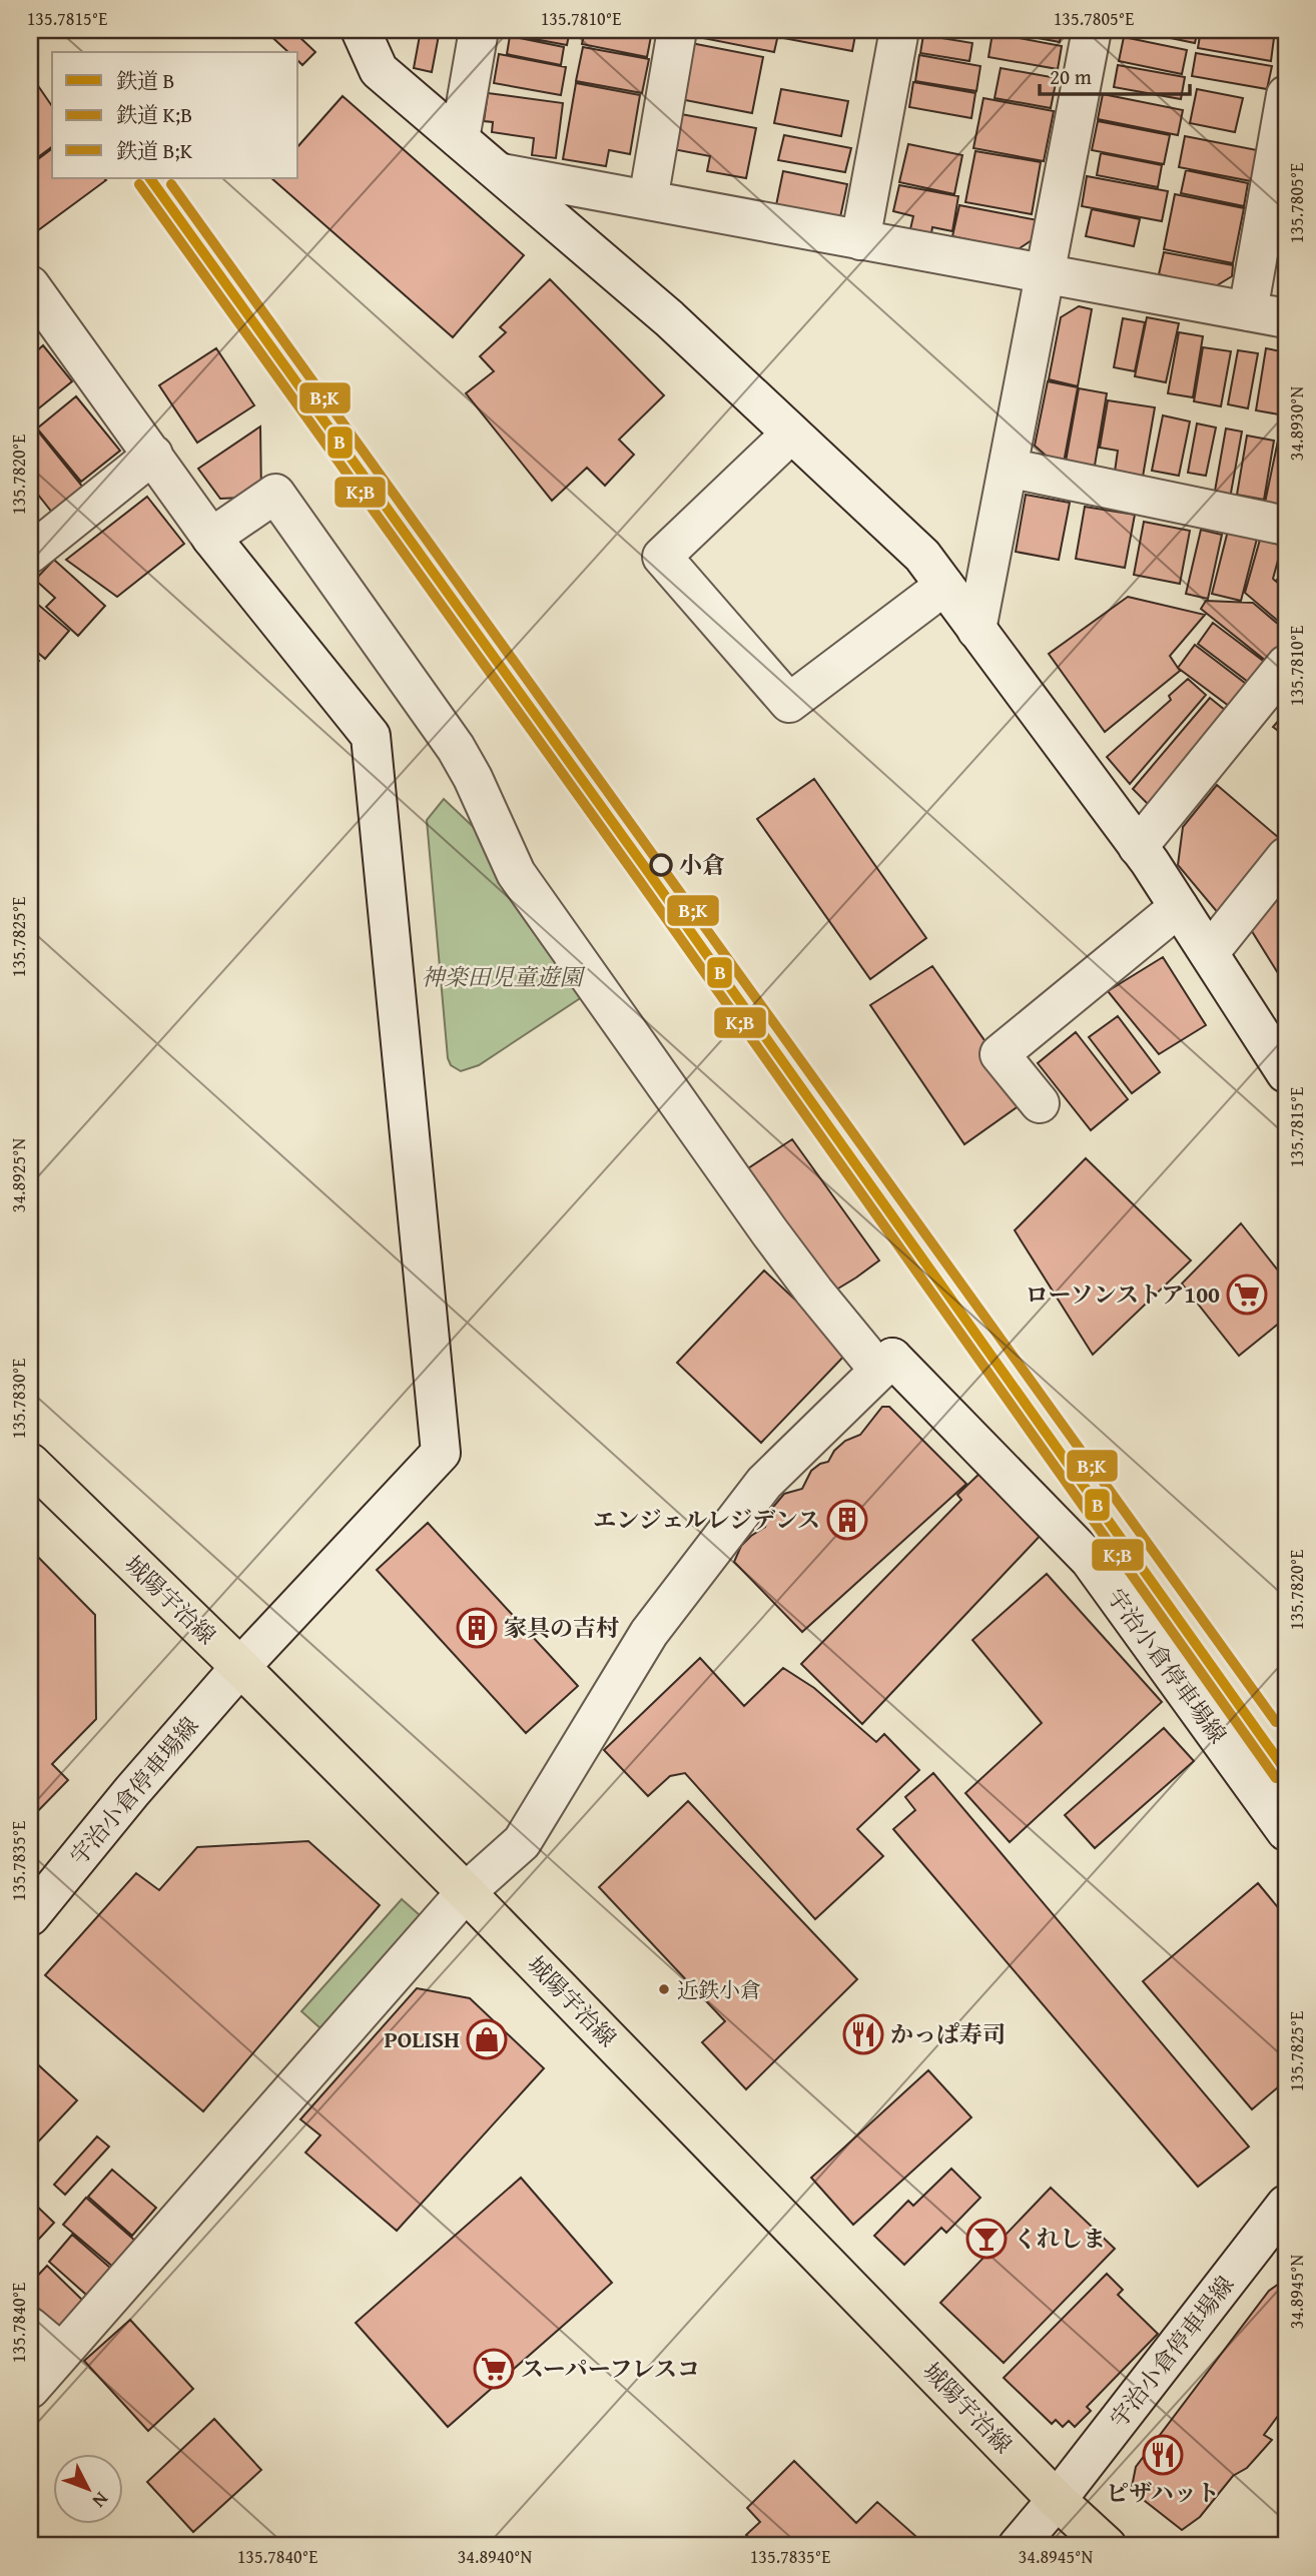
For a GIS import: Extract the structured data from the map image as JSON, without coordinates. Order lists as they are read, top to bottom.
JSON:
{
  "streets": {
    "main road": ["城陽宇治線"],
    "street": ["宇治小倉停車場線"]
  },
  "crossings": [
    ["城陽宇治線", "宇治小倉停車場線"]
  ],
  "parks": ["神楽田児童遊園"],
  "places": {
    "other": ["小倉", "近鉄小倉"],
    "supermarket": ["ローソンストア100", "スーパーフレスコ"],
    "building": ["エンジェルレジデンス", "家具の吉村"],
    "restaurant": ["かっぱ寿司", "ピザハット"],
    "shop": ["POLISH"],
    "bar": ["くれしま"]
  },
  "lines": ["rail line B", "rail line K;B", "rail line B;K"],
  "legend": ["鉄道 B", "鉄道 K;B", "鉄道 B;K"],
  "scale_bar": "20 m",
  "north": "bottom right",
  "coordinates": [
    "135.7815°E",
    "135.7810°E",
    "135.7805°E",
    "34.8930°N",
    "135.7820°E",
    "135.7825°E",
    "34.8925°N",
    "135.7830°E",
    "135.7835°E",
    "34.8945°N",
    "135.7840°E",
    "34.8940°N"
  ]
}
